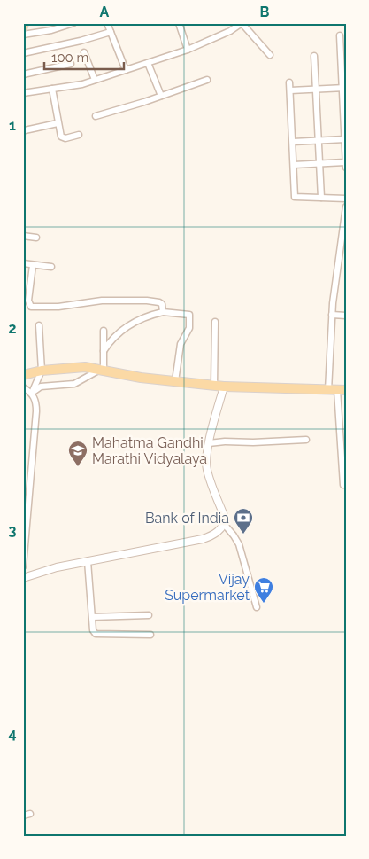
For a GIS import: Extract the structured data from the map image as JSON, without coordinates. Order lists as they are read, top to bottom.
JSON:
{
  "places": {
    "school or university": ["Mahatma Gandhi Marathi Vidyalaya"],
    "bank": ["Bank of India"],
    "supermarket": ["Vijay Supermarket"]
  },
  "scale_bar": "100 m",
  "grid": {
    "columns": ["A", "B"],
    "rows": [
      "1",
      "2",
      "3",
      "4"
    ]
  }
}
